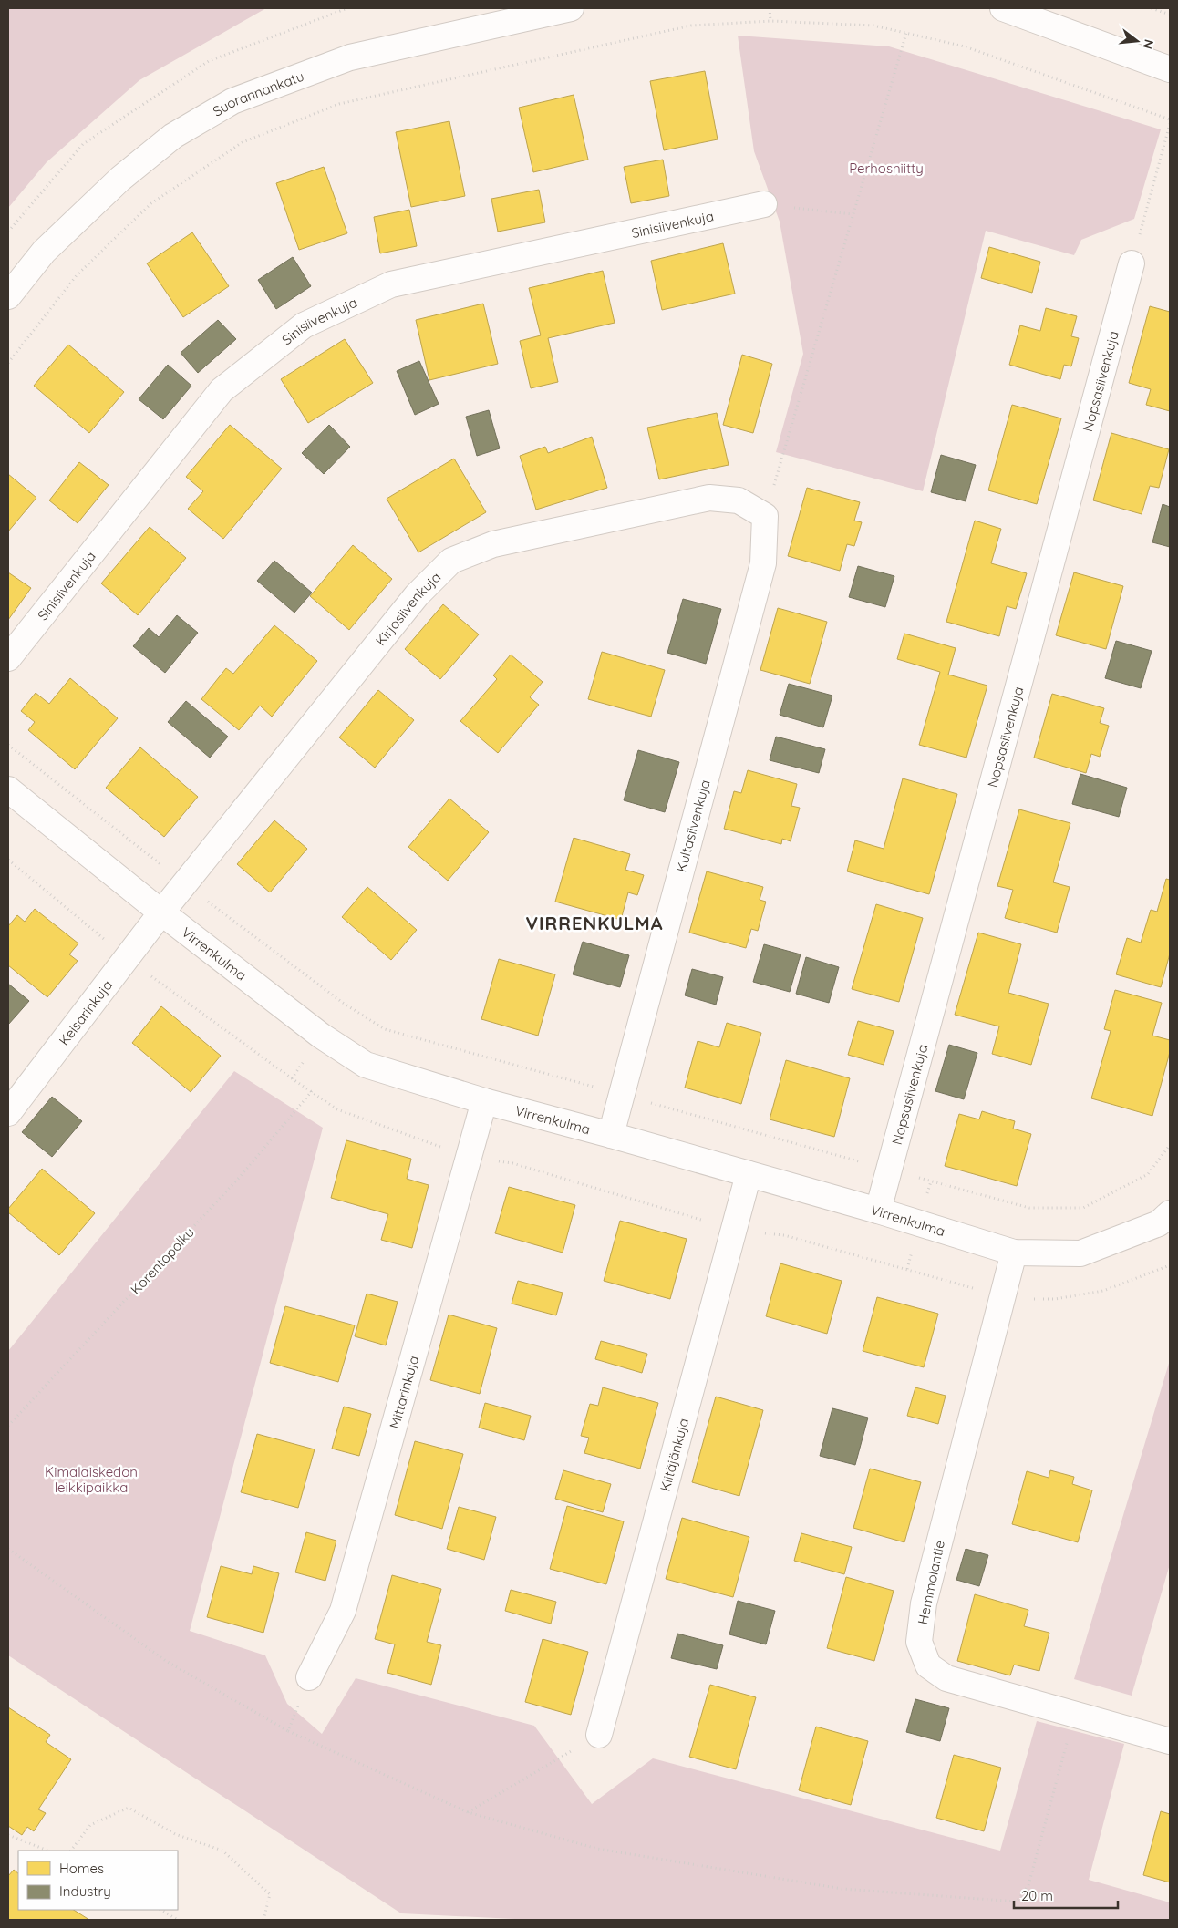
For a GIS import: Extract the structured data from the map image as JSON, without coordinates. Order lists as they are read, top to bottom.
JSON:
{
  "streets": {
    "street": [
      "Suorannankatu",
      "Sinisiivenkuja",
      "Nopsasiivenkuja",
      "Kirjosiivenkuja",
      "Kultasiivenkuja",
      "Virrenkulma",
      "Keisarinkuja",
      "Mittarinkuja",
      "Kiitäjänkuja",
      "Hemmolantie"
    ],
    "path": ["Korentopolku"]
  },
  "crossings": [
    ["Nopsasiivenkuja", "Virrenkulma"],
    ["Kirjosiivenkuja", "Kultasiivenkuja"],
    ["Kirjosiivenkuja", "Virrenkulma"],
    ["Kirjosiivenkuja", "Keisarinkuja"],
    ["Kultasiivenkuja", "Virrenkulma"],
    ["Virrenkulma", "Keisarinkuja"],
    ["Virrenkulma", "Mittarinkuja"],
    ["Virrenkulma", "Kiitäjänkuja"],
    ["Virrenkulma", "Hemmolantie"]
  ],
  "districts": ["VIRRENKULMA"],
  "parks": ["Perhosniitty", "Kimalaiskedon leikkipaikka"],
  "legend": ["Homes", "Industry"],
  "scale_bar": "20 m",
  "north": "right"
}
